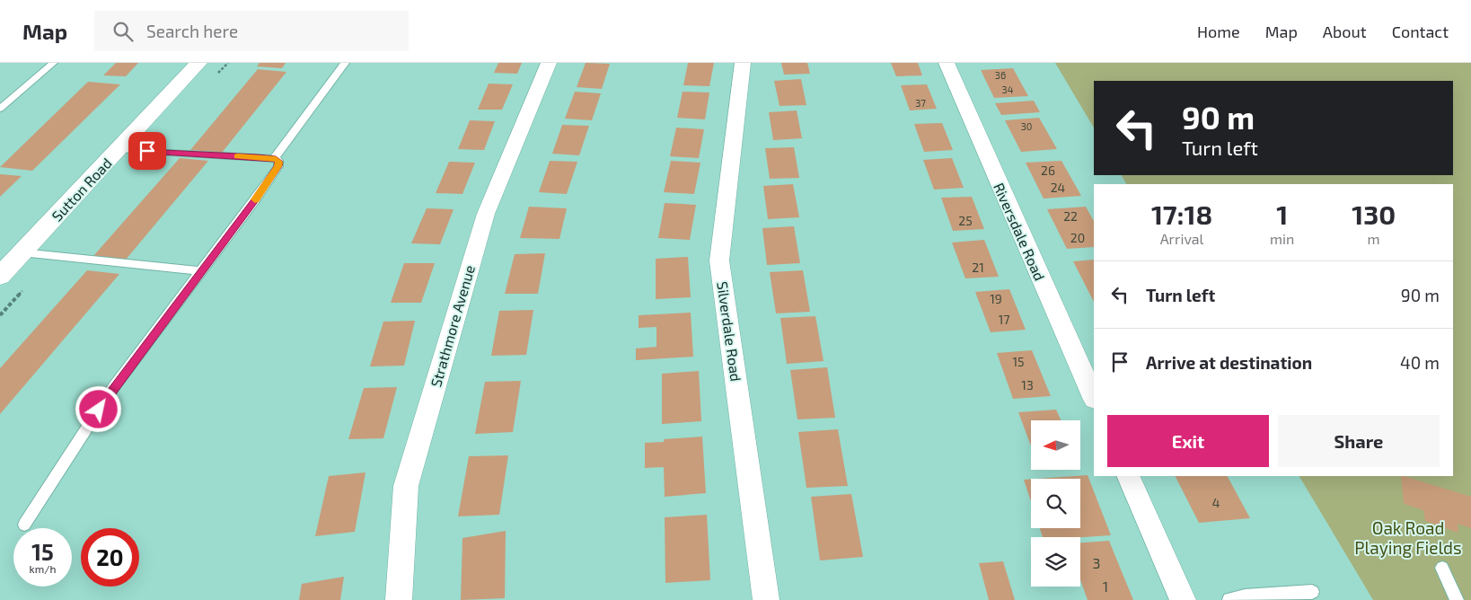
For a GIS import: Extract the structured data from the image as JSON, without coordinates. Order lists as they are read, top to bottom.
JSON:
{
  "streets": {
    "street": [
      "Sutton Road",
      "Riversdale Road",
      "Strathmore Avenue",
      "Silverdale Road"
    ]
  },
  "parks": ["Oak Road Playing Fields"],
  "house_numbers": [
    "36",
    "34",
    "37",
    "30",
    "26",
    "24",
    "22",
    "25",
    "20",
    "21",
    "19",
    "17",
    "15",
    "13",
    "4",
    "3",
    "1"
  ],
  "north": "left",
  "page": {
    "header": "Map",
    "search": "Search here",
    "nav": [
      "Home",
      "Map",
      "About",
      "Contact"
    ],
    "turn": ["90 m", "Turn left"],
    "eta": [
      "17:18",
      "Arrival",
      "1",
      "min",
      "130",
      "m"
    ],
    "list": [
      {
        "name": "Turn left",
        "value": "90 m"
      },
      {
        "name": "Arrive at destination",
        "value": "40 m"
      }
    ],
    "buttons": ["Exit", "Share"],
    "speed": "15 km/h",
    "limit": "20"
  }
}
